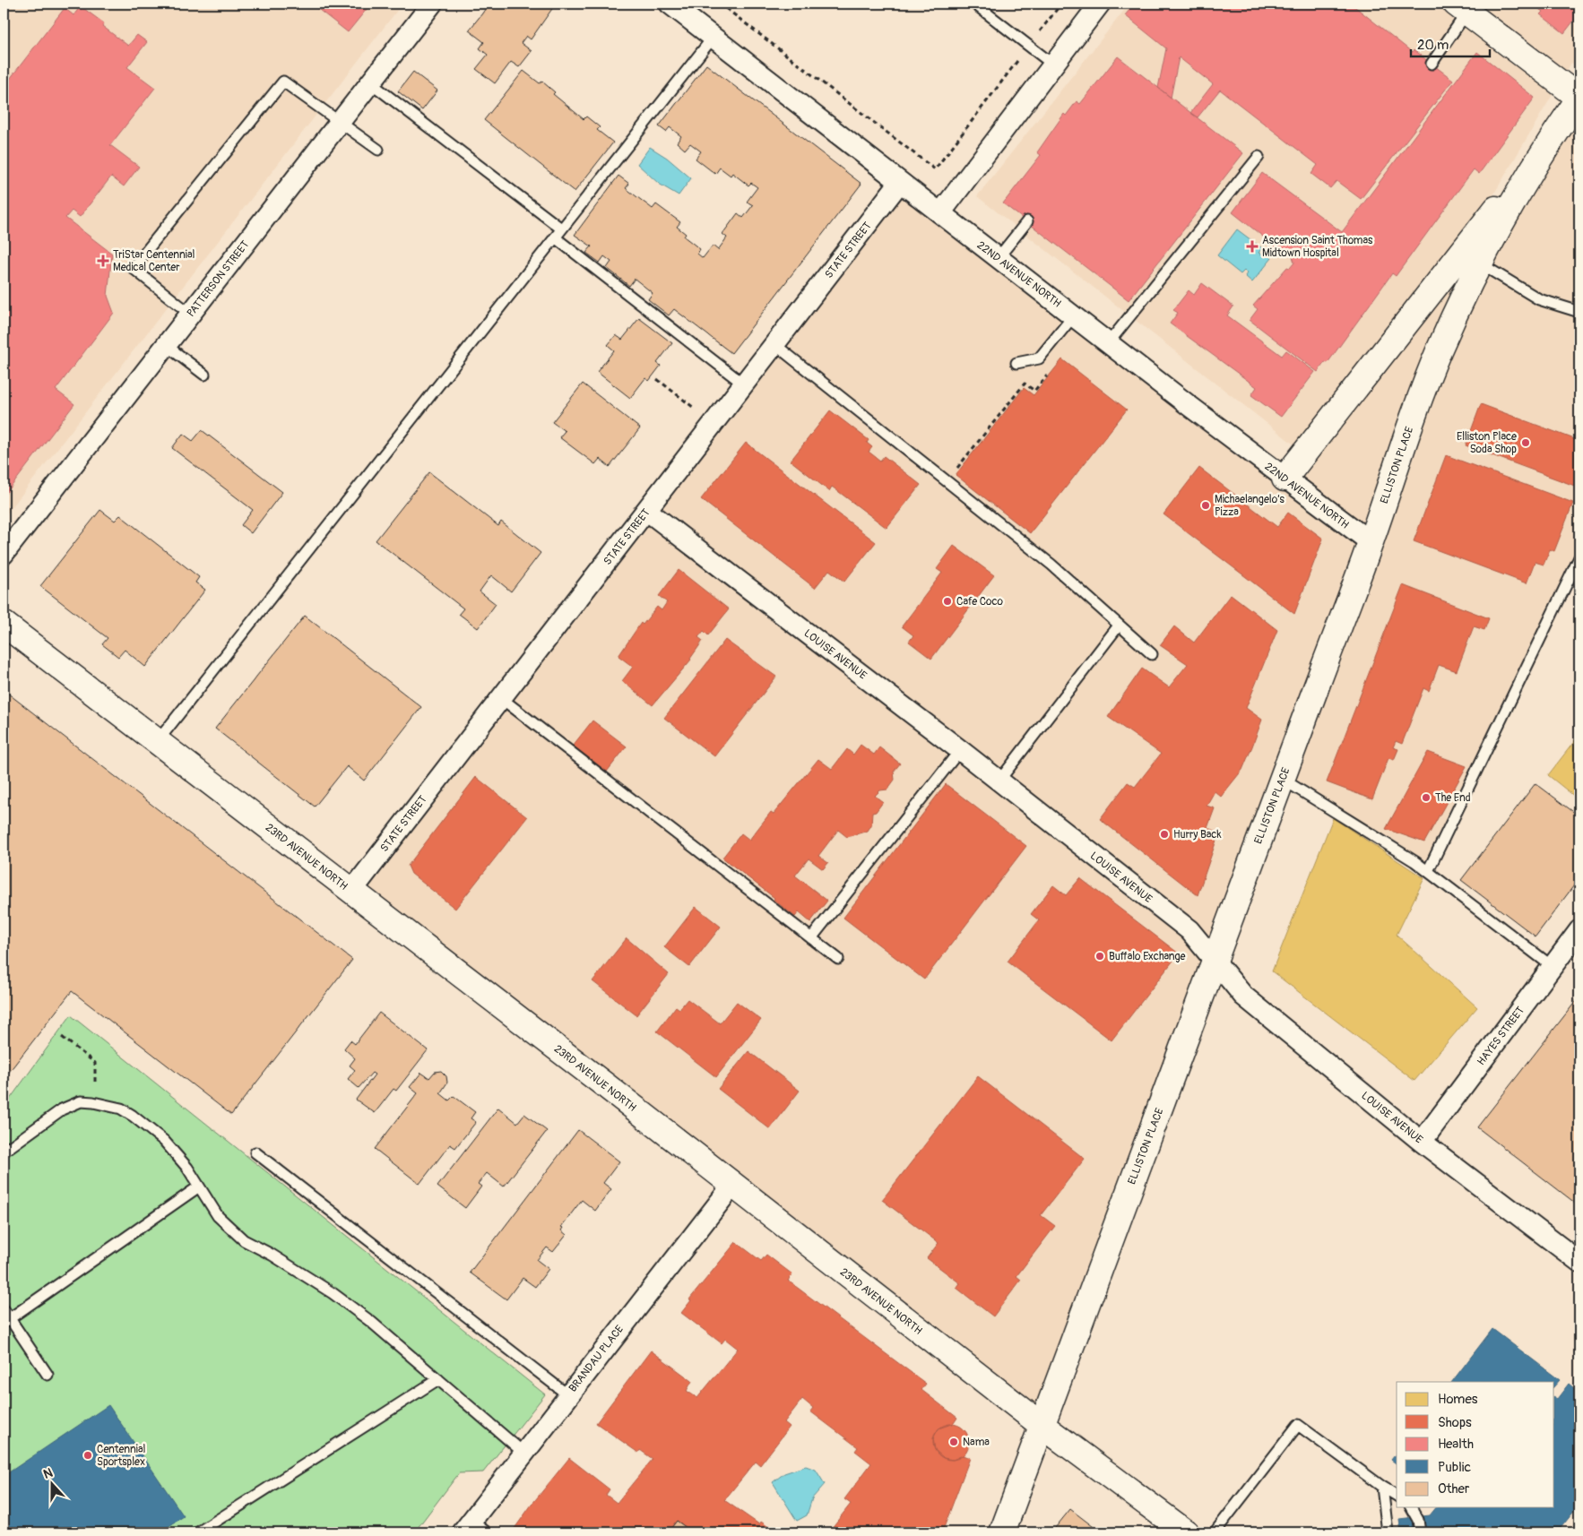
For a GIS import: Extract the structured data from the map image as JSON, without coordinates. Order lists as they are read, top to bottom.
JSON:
{
  "streets": {
    "main road": ["ELLISTON PLACE", "23RD AVENUE NORTH"],
    "street": [
      "STATE STREET",
      "22ND AVENUE NORTH",
      "PATTERSON STREET",
      "LOUISE AVENUE",
      "HAYES STREET",
      "BRANDAU PLACE"
    ]
  },
  "crossings": [
    ["STATE STREET", "22ND AVENUE NORTH"],
    ["STATE STREET", "LOUISE AVENUE"],
    ["STATE STREET", "23RD AVENUE NORTH"],
    ["22ND AVENUE NORTH", "ELLISTON PLACE"],
    ["ELLISTON PLACE", "LOUISE AVENUE"],
    ["ELLISTON PLACE", "23RD AVENUE NORTH"],
    ["LOUISE AVENUE", "HAYES STREET"],
    ["23RD AVENUE NORTH", "BRANDAU PLACE"]
  ],
  "places": {
    "health": ["Ascension Saint Thomas Midtown Hospital", "TriStar Centennial Medical Center"],
    "other": [
      "Elliston Place Soda Shop",
      "Michaelangelo’s Pizza",
      "Cafe Coco",
      "The End",
      "Hurry Back",
      "Buffalo Exchange",
      "Nama",
      "Centennial Sportsplex"
    ]
  },
  "legend": [
    "Homes",
    "Shops",
    "Health",
    "Public",
    "Other"
  ],
  "scale_bar": "20 m",
  "north": "top"
}
